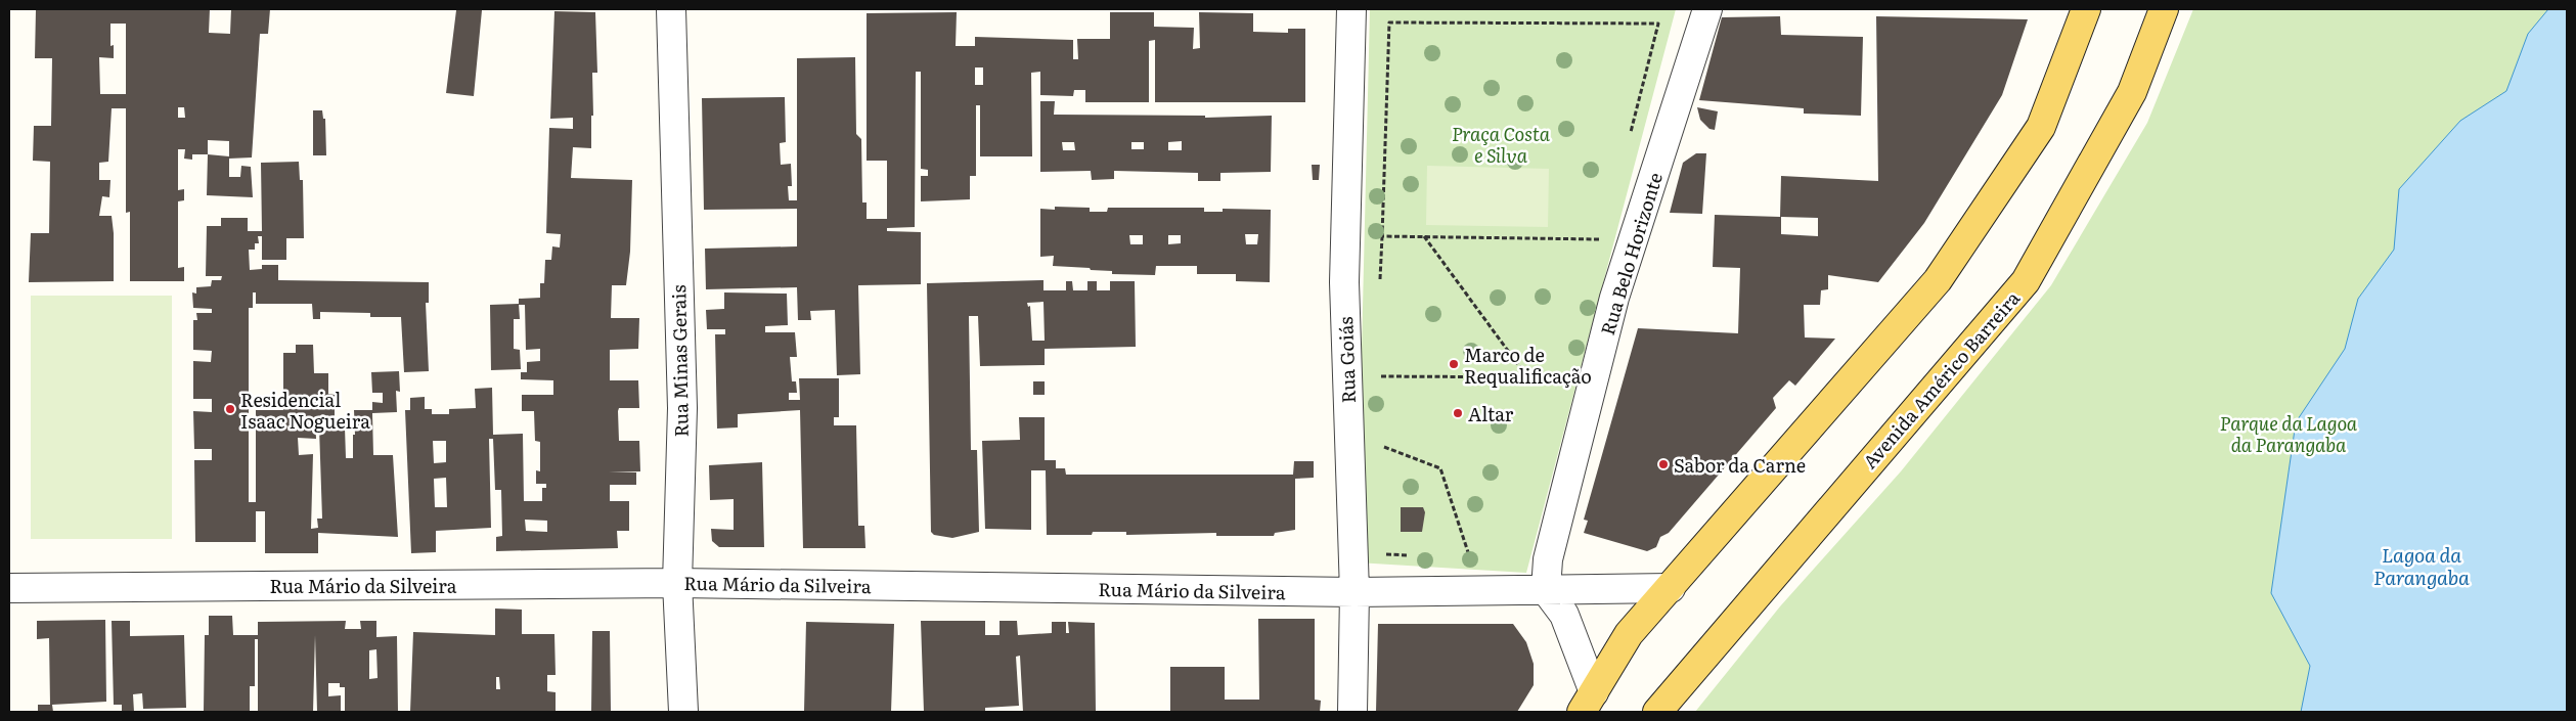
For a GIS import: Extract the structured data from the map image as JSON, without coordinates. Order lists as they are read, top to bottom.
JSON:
{
  "streets": {
    "main road": ["Avenida Américo Barreira"],
    "street": [
      "Rua Belo Horizonte",
      "Rua Goiás",
      "Rua Minas Gerais",
      "Rua Mário da Silveira"
    ]
  },
  "crossings": [
    ["Rua Belo Horizonte", "Rua Mário da Silveira"],
    ["Rua Goiás", "Rua Mário da Silveira"],
    ["Rua Minas Gerais", "Rua Mário da Silveira"]
  ],
  "water": ["Lagoa da Parangaba"],
  "parks": ["Praça Costa e Silva", "Parque da Lagoa da Parangaba"],
  "places": [
    "Marco de Requalificação",
    "Residencial Isaac Nogueira",
    "Altar",
    "Sabor da Carne"
  ]
}
